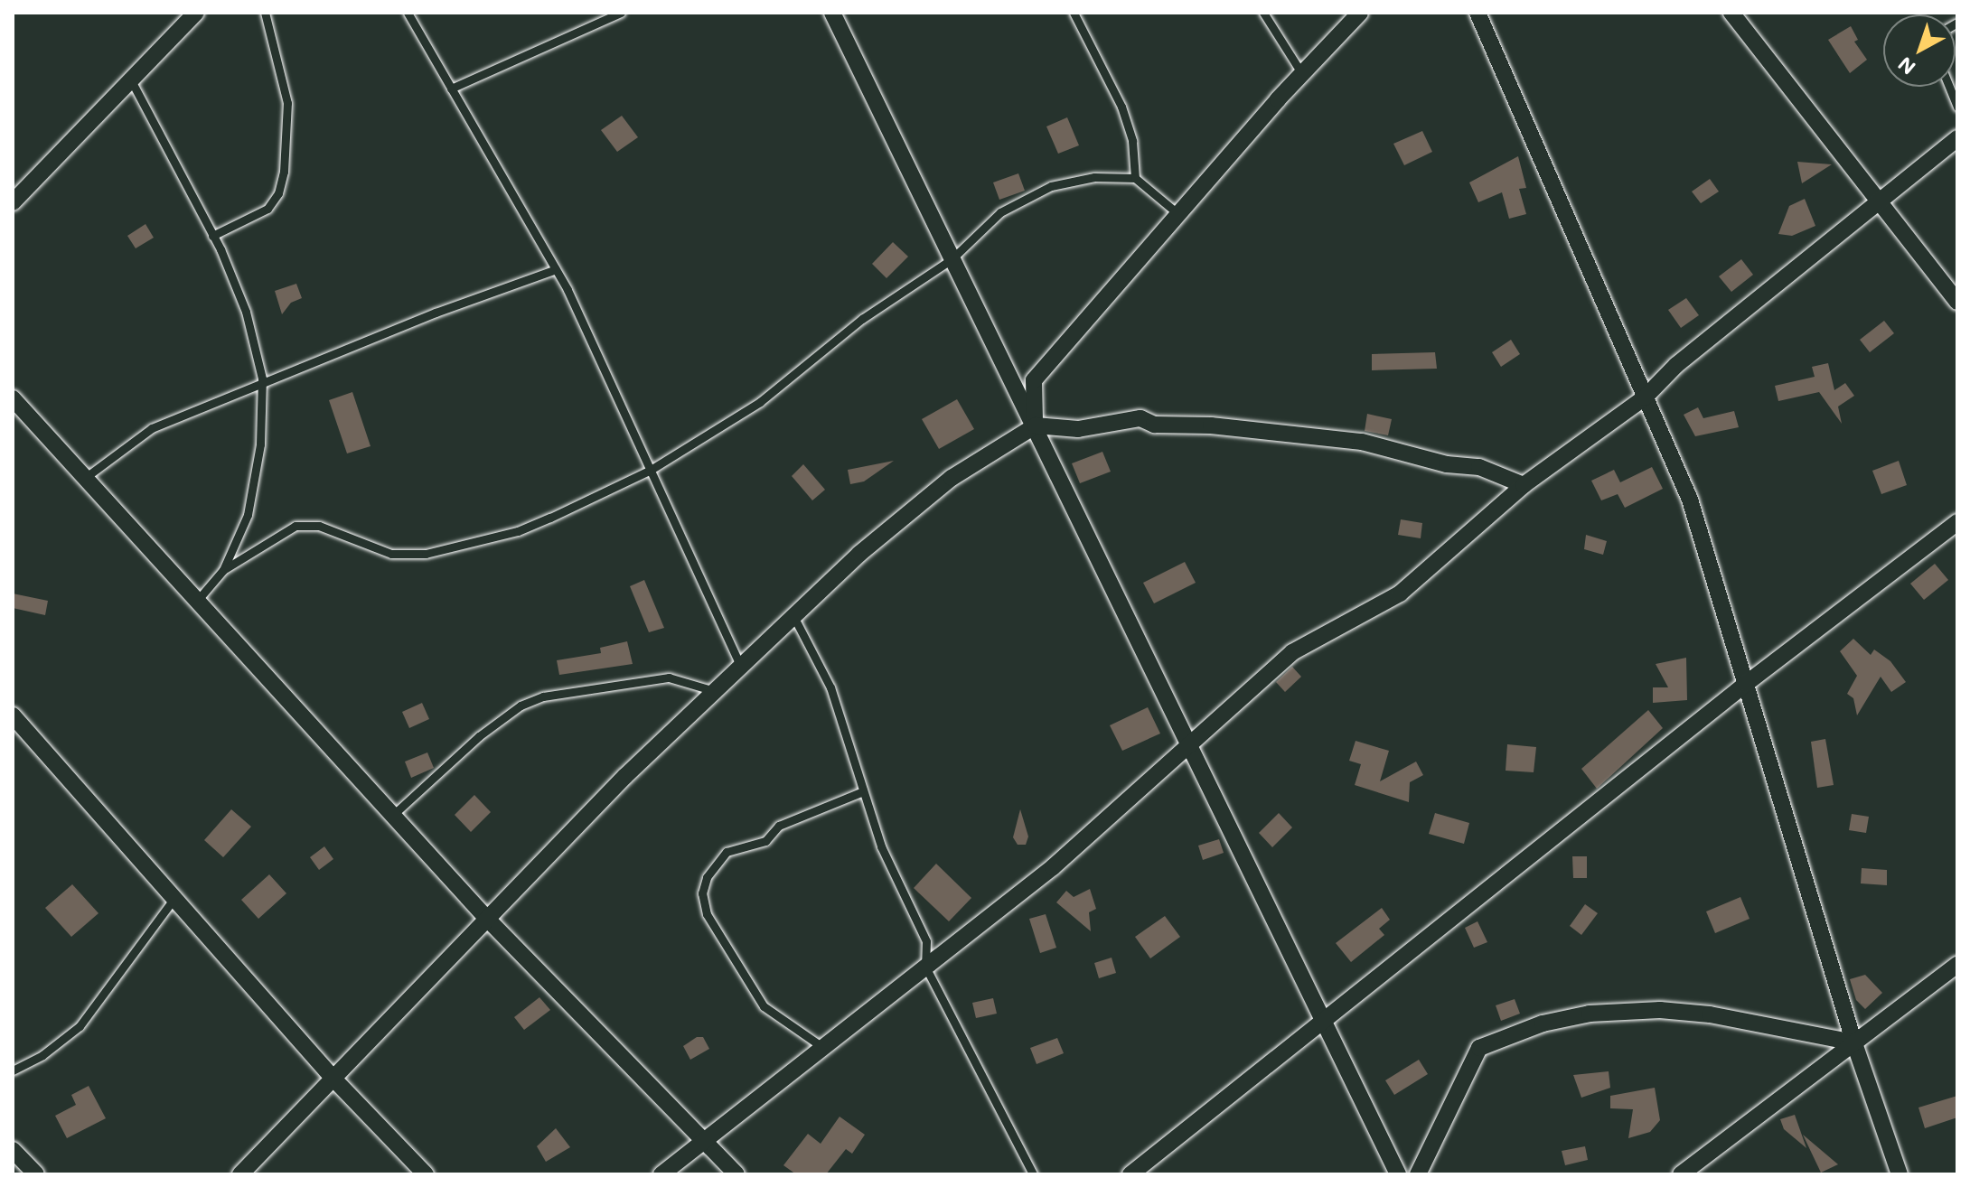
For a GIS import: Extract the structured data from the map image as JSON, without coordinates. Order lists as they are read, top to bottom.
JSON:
{
  "north": "bottom left"
}
